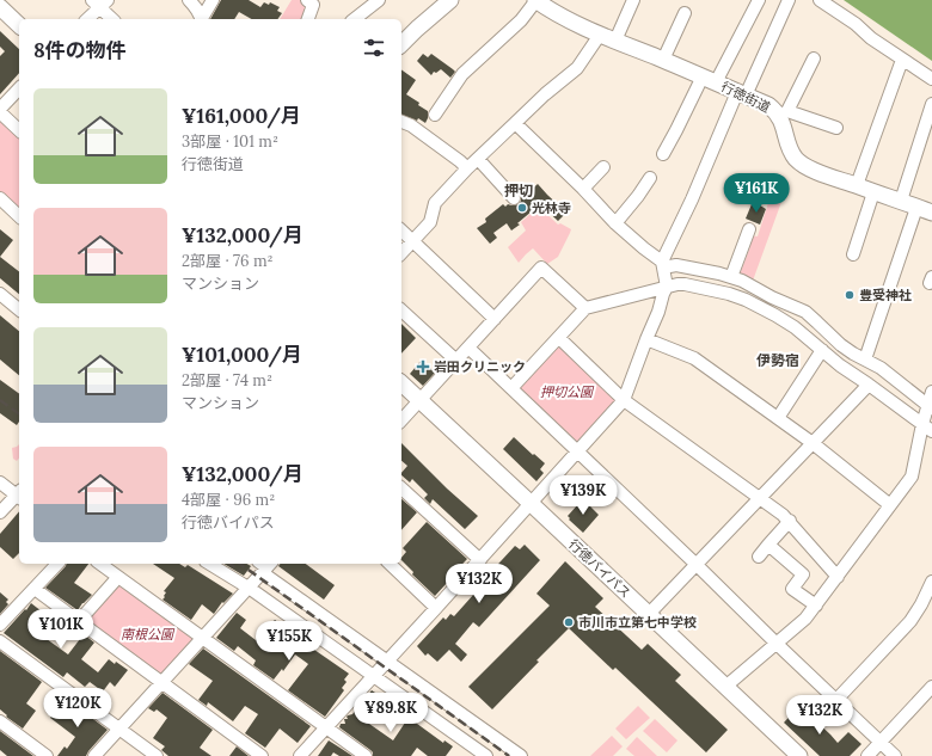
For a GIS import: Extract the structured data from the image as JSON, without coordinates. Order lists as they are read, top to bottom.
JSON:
{
  "streets": {
    "main road": ["行徳街道", "行徳バイパス"]
  },
  "districts": ["押切", "伊勢宿"],
  "parks": ["押切公園", "南根公園"],
  "places": {
    "other": ["光林寺", "豊受神社", "市川市立第七中学校"],
    "health": ["岩田クリニック"]
  },
  "page": {
    "heading": "8件の物件",
    "list": [
      {
        "name": "¥161,000/月",
        "note": "3部屋 · 101 m² · 行徳街道"
      },
      {
        "name": "¥132,000/月",
        "note": "2部屋 · 76 m² · マンション"
      },
      {
        "name": "¥101,000/月",
        "note": "2部屋 · 74 m² · マンション"
      },
      {
        "name": "¥132,000/月",
        "note": "4部屋 · 96 m² · 行徳バイパス"
      }
    ],
    "price": [
      "¥161K",
      "¥139K",
      "¥132K",
      "¥101K",
      "¥155K",
      "¥120K",
      "¥89.8K",
      "¥132K"
    ]
  }
}
